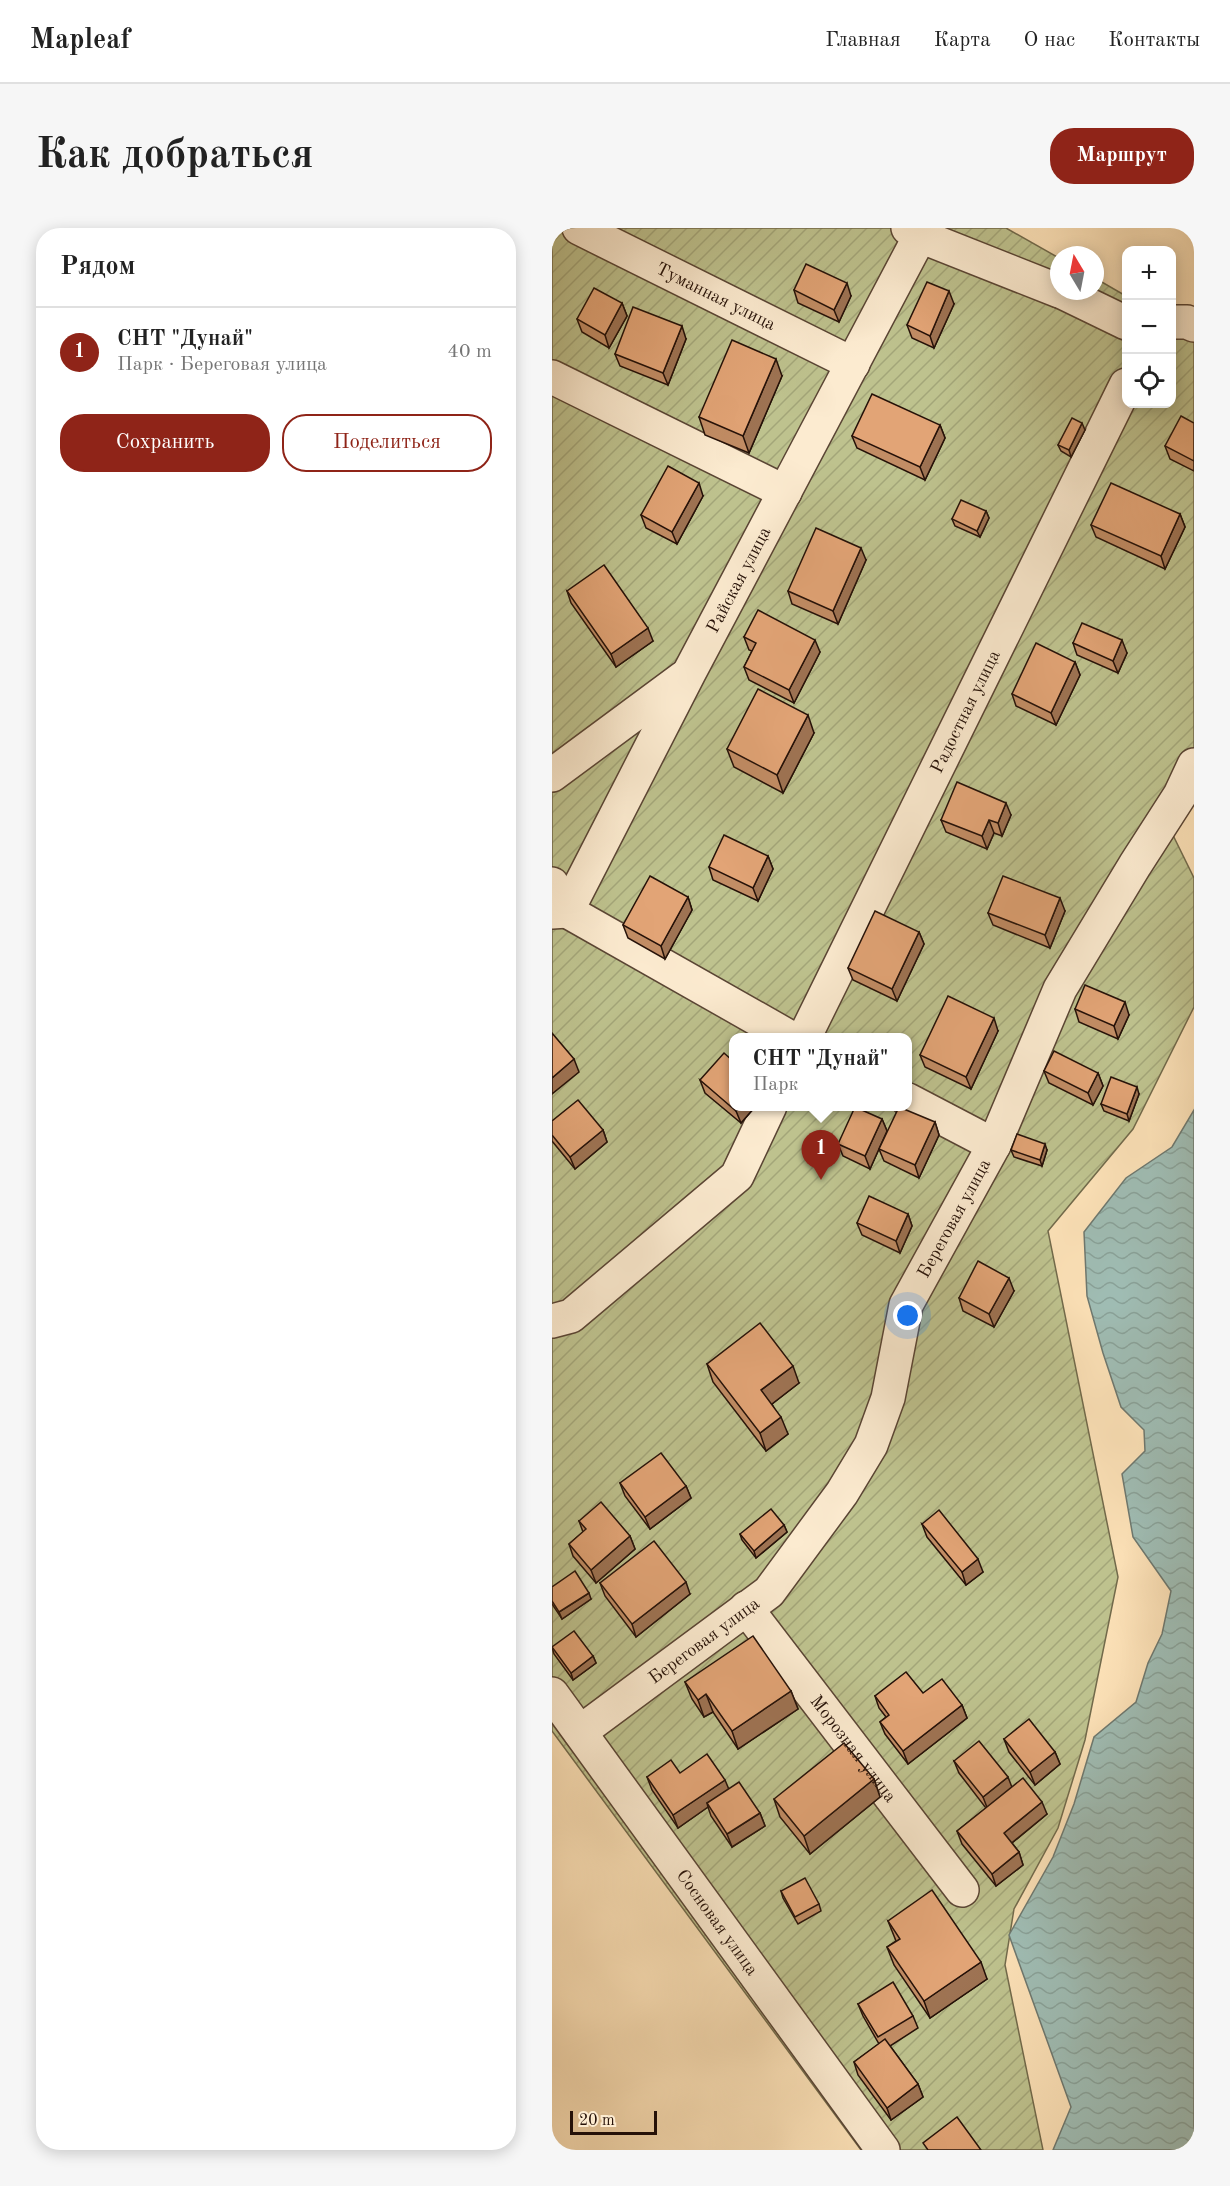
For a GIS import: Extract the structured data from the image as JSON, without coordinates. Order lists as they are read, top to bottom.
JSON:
{
  "streets": {
    "street": [
      "Туманная улица",
      "Райская улица",
      "Радостная улица",
      "Береговая улица",
      "Морозная улица",
      "Сосновая улица"
    ]
  },
  "crossings": [
    ["Туманная улица", "Райская улица"],
    ["Береговая улица", "Морозная улица"],
    ["Береговая улица", "Сосновая улица"]
  ],
  "scale_bar": "20 m",
  "north": "top",
  "page": {
    "header": "Mapleaf",
    "nav": [
      "Главная",
      "Карта",
      "О нас",
      "Контакты"
    ],
    "buttons": [
      "Маршрут",
      ["Сохранить", "Поделиться"]
    ],
    "title": "Как добраться",
    "heading": "Рядом",
    "map_buttons": ["+", "−"],
    "list": [
      {
        "mark": "1",
        "name": "СНТ \"Дунай\"",
        "note": "Парк · Береговая улица",
        "value": "40 m"
      }
    ],
    "popup": ["СНТ \"Дунай\"", "Парк"],
    "pins": "1",
    "scale": "20 m"
  }
}
